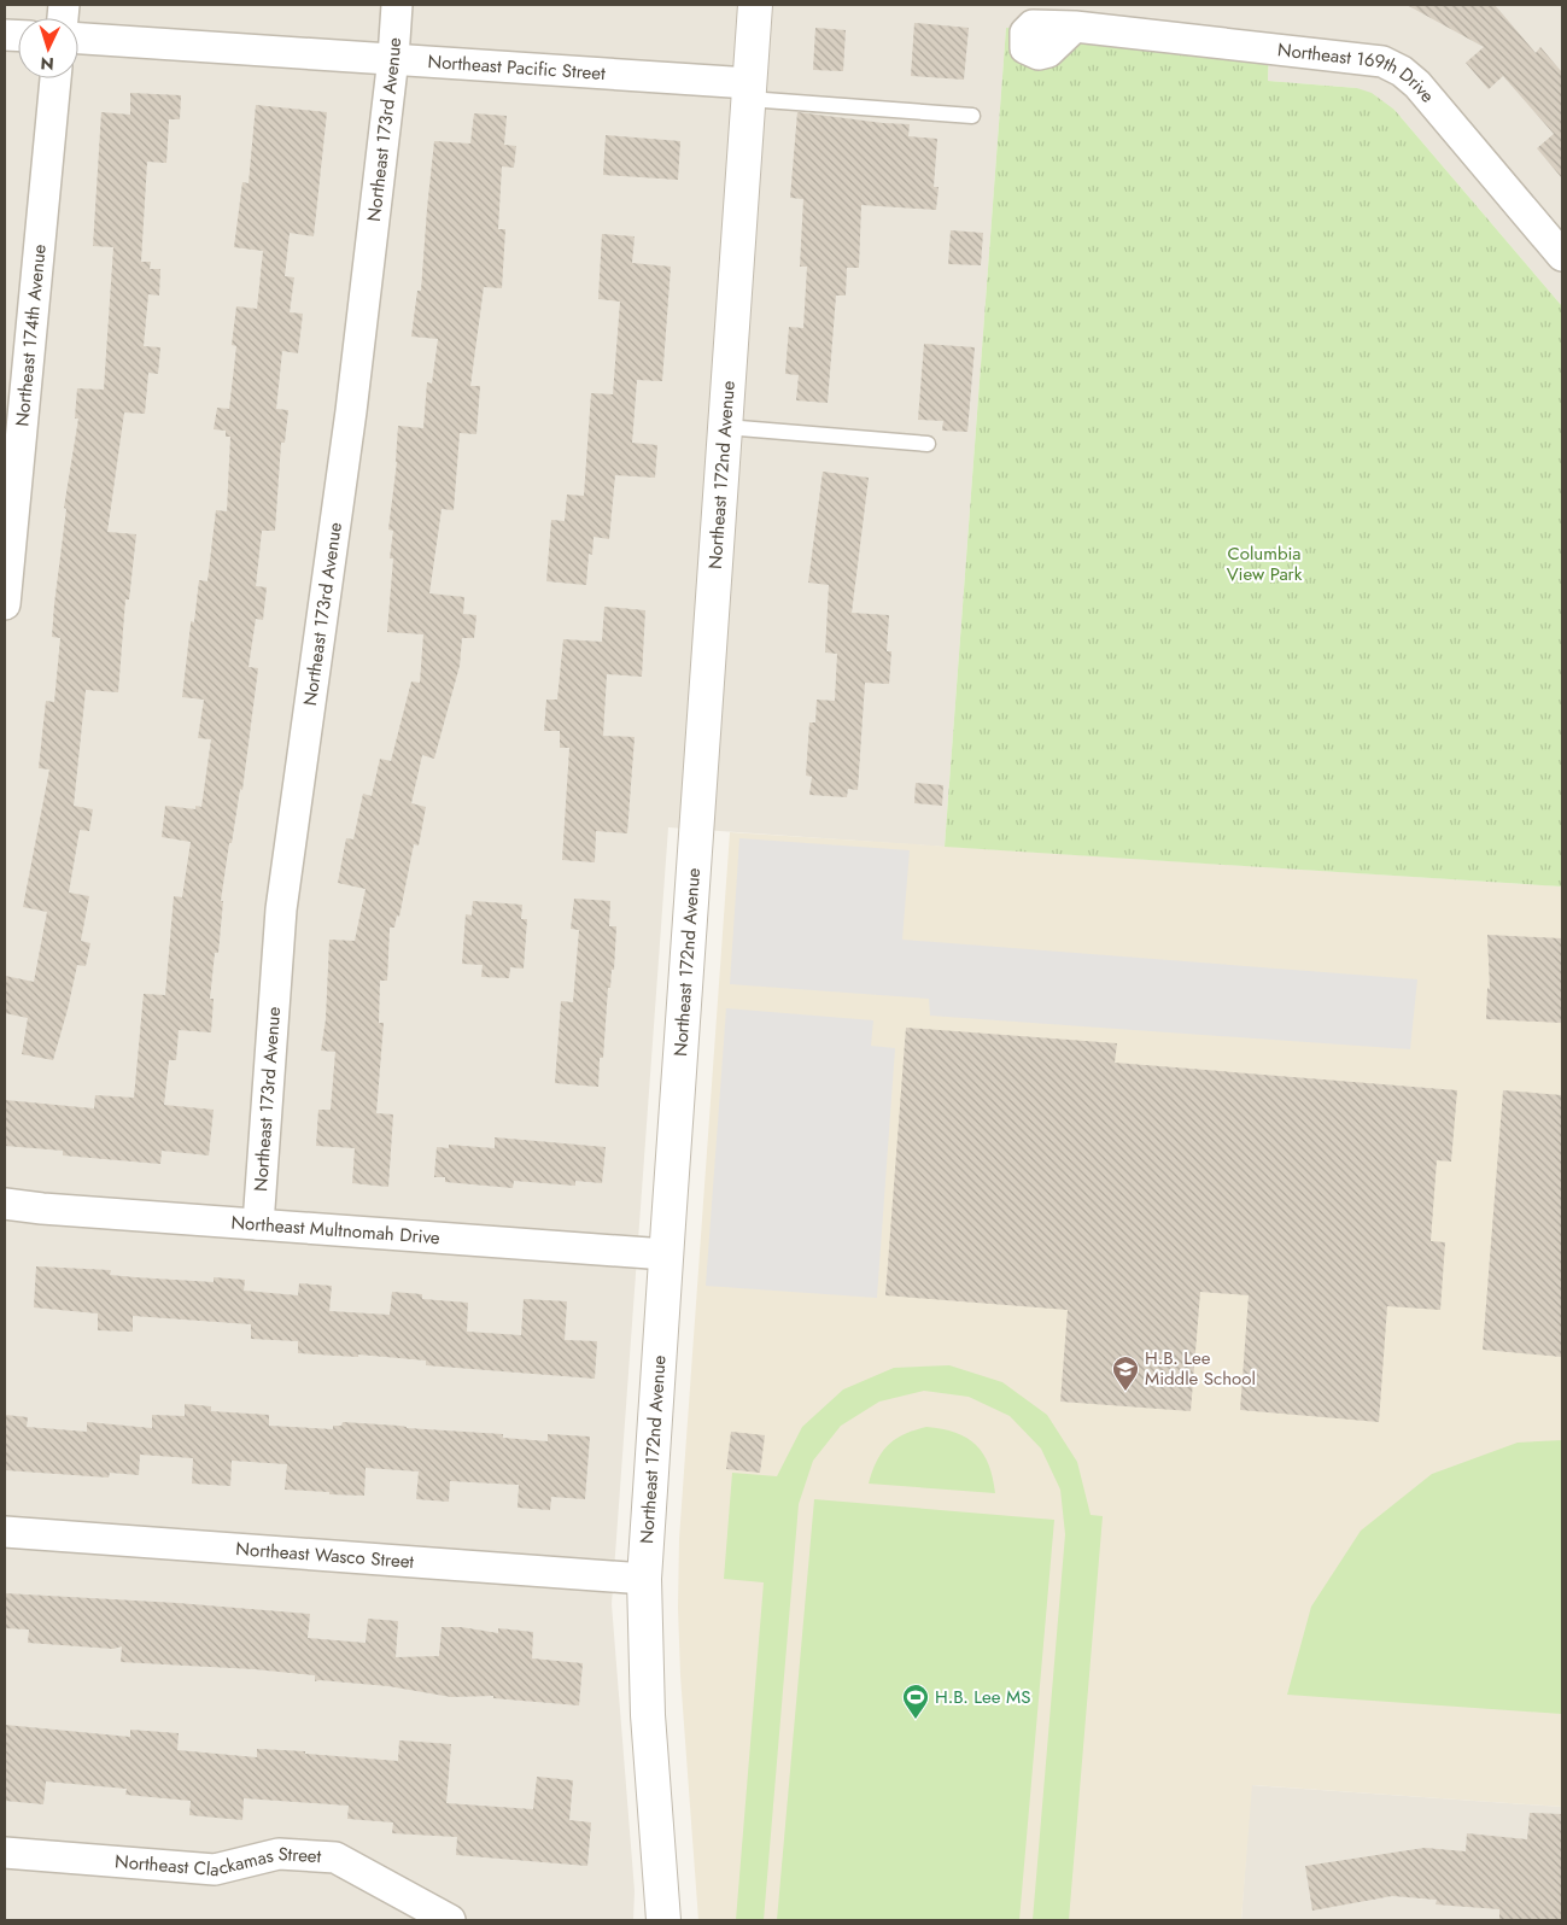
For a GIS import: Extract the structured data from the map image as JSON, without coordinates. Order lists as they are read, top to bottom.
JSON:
{
  "streets": {
    "street": [
      "Northeast Pacific Street",
      "Northeast 169th Drive",
      "Northeast 173rd Avenue",
      "Northeast 174th Avenue",
      "Northeast 172nd Avenue",
      "Northeast Multnomah Drive",
      "Northeast Wasco Street",
      "Northeast Clackamas Street"
    ]
  },
  "crossings": [
    ["Northeast Pacific Street", "Northeast 173rd Avenue"],
    ["Northeast Pacific Street", "Northeast 172nd Avenue"],
    ["Northeast 173rd Avenue", "Northeast Multnomah Drive"],
    ["Northeast 172nd Avenue", "Northeast Multnomah Drive"],
    ["Northeast 172nd Avenue", "Northeast Wasco Street"]
  ],
  "parks": ["Columbia View Park"],
  "places": {
    "school or university": ["H.B. Lee Middle School"],
    "sports": ["H.B. Lee MS"]
  },
  "north": "bottom"
}
